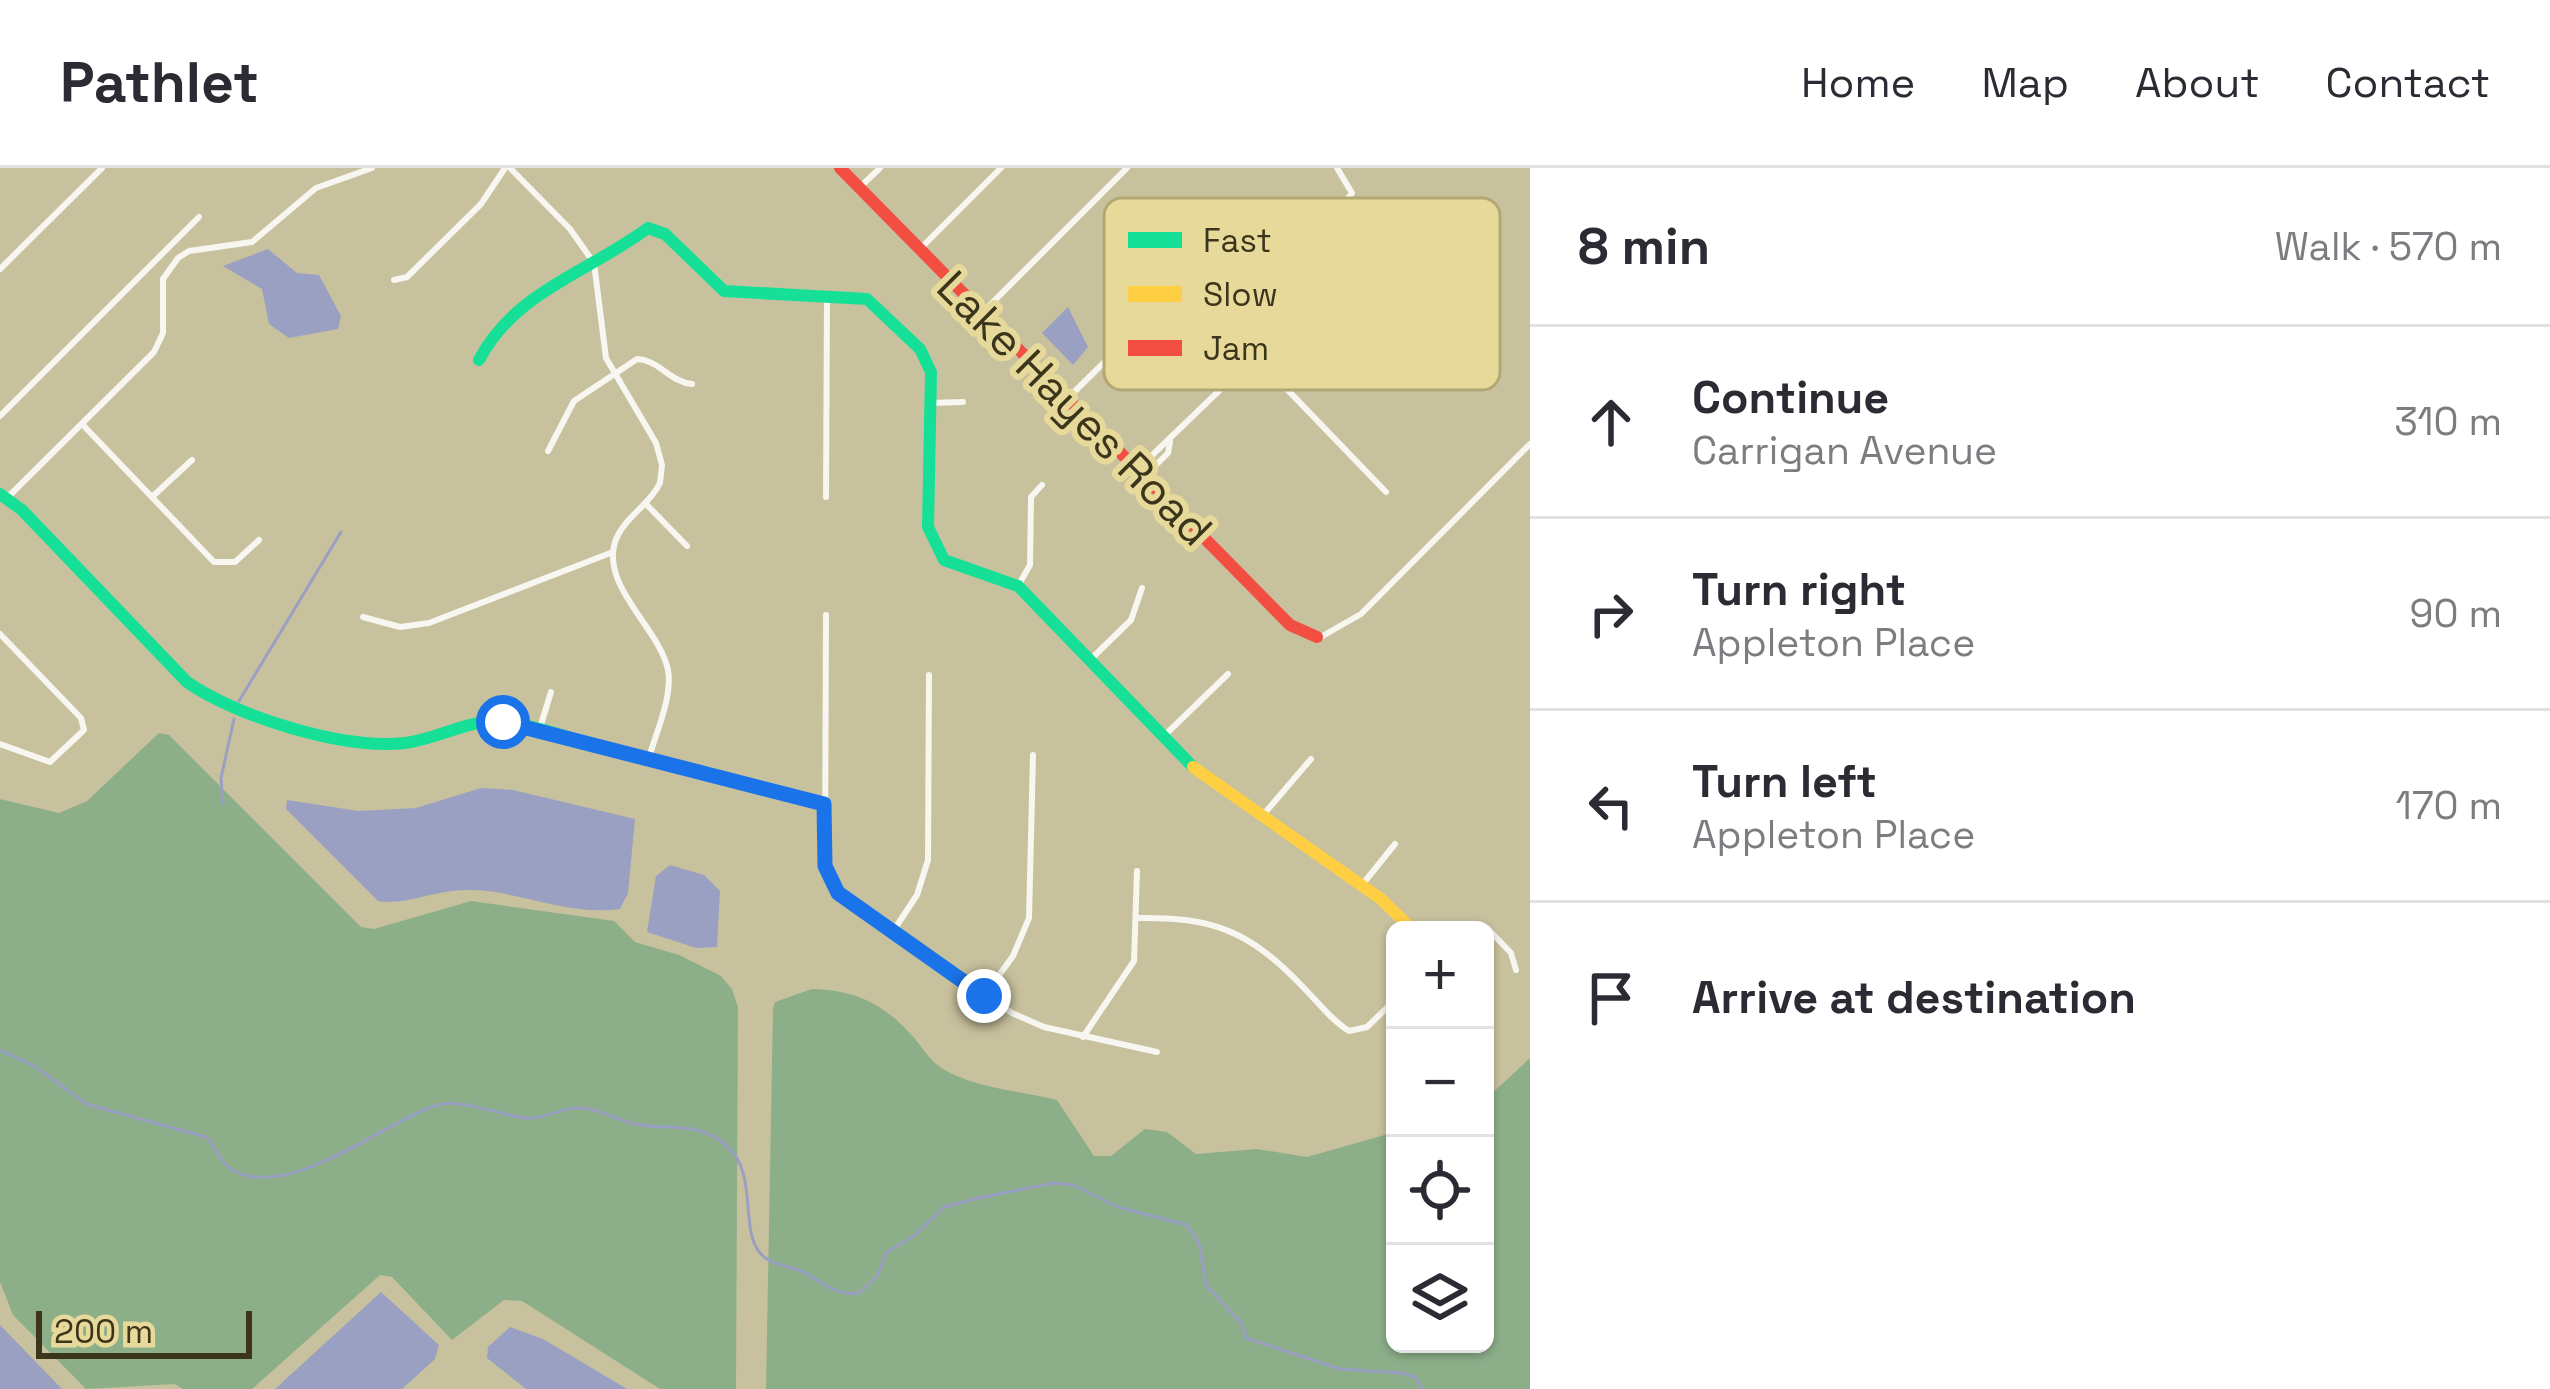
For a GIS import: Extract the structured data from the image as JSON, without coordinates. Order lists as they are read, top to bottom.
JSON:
{
  "streets": {
    "street": ["Lake Hayes Road"]
  },
  "legend": ["Fast", "Slow", "Jam"],
  "scale_bar": "200 m",
  "page": {
    "header": "Pathlet",
    "nav": [
      "Home",
      "Map",
      "About",
      "Contact"
    ],
    "heading": ["8 min", "Walk · 570 m"],
    "list": [
      ["Continue", "Carrigan Avenue", "310 m"],
      ["Turn right", "Appleton Place", "90 m"],
      ["Turn left", "Appleton Place", "170 m"],
      "Arrive at destination"
    ],
    "map_buttons": ["+", "−"],
    "scale": "200 m"
  }
}
